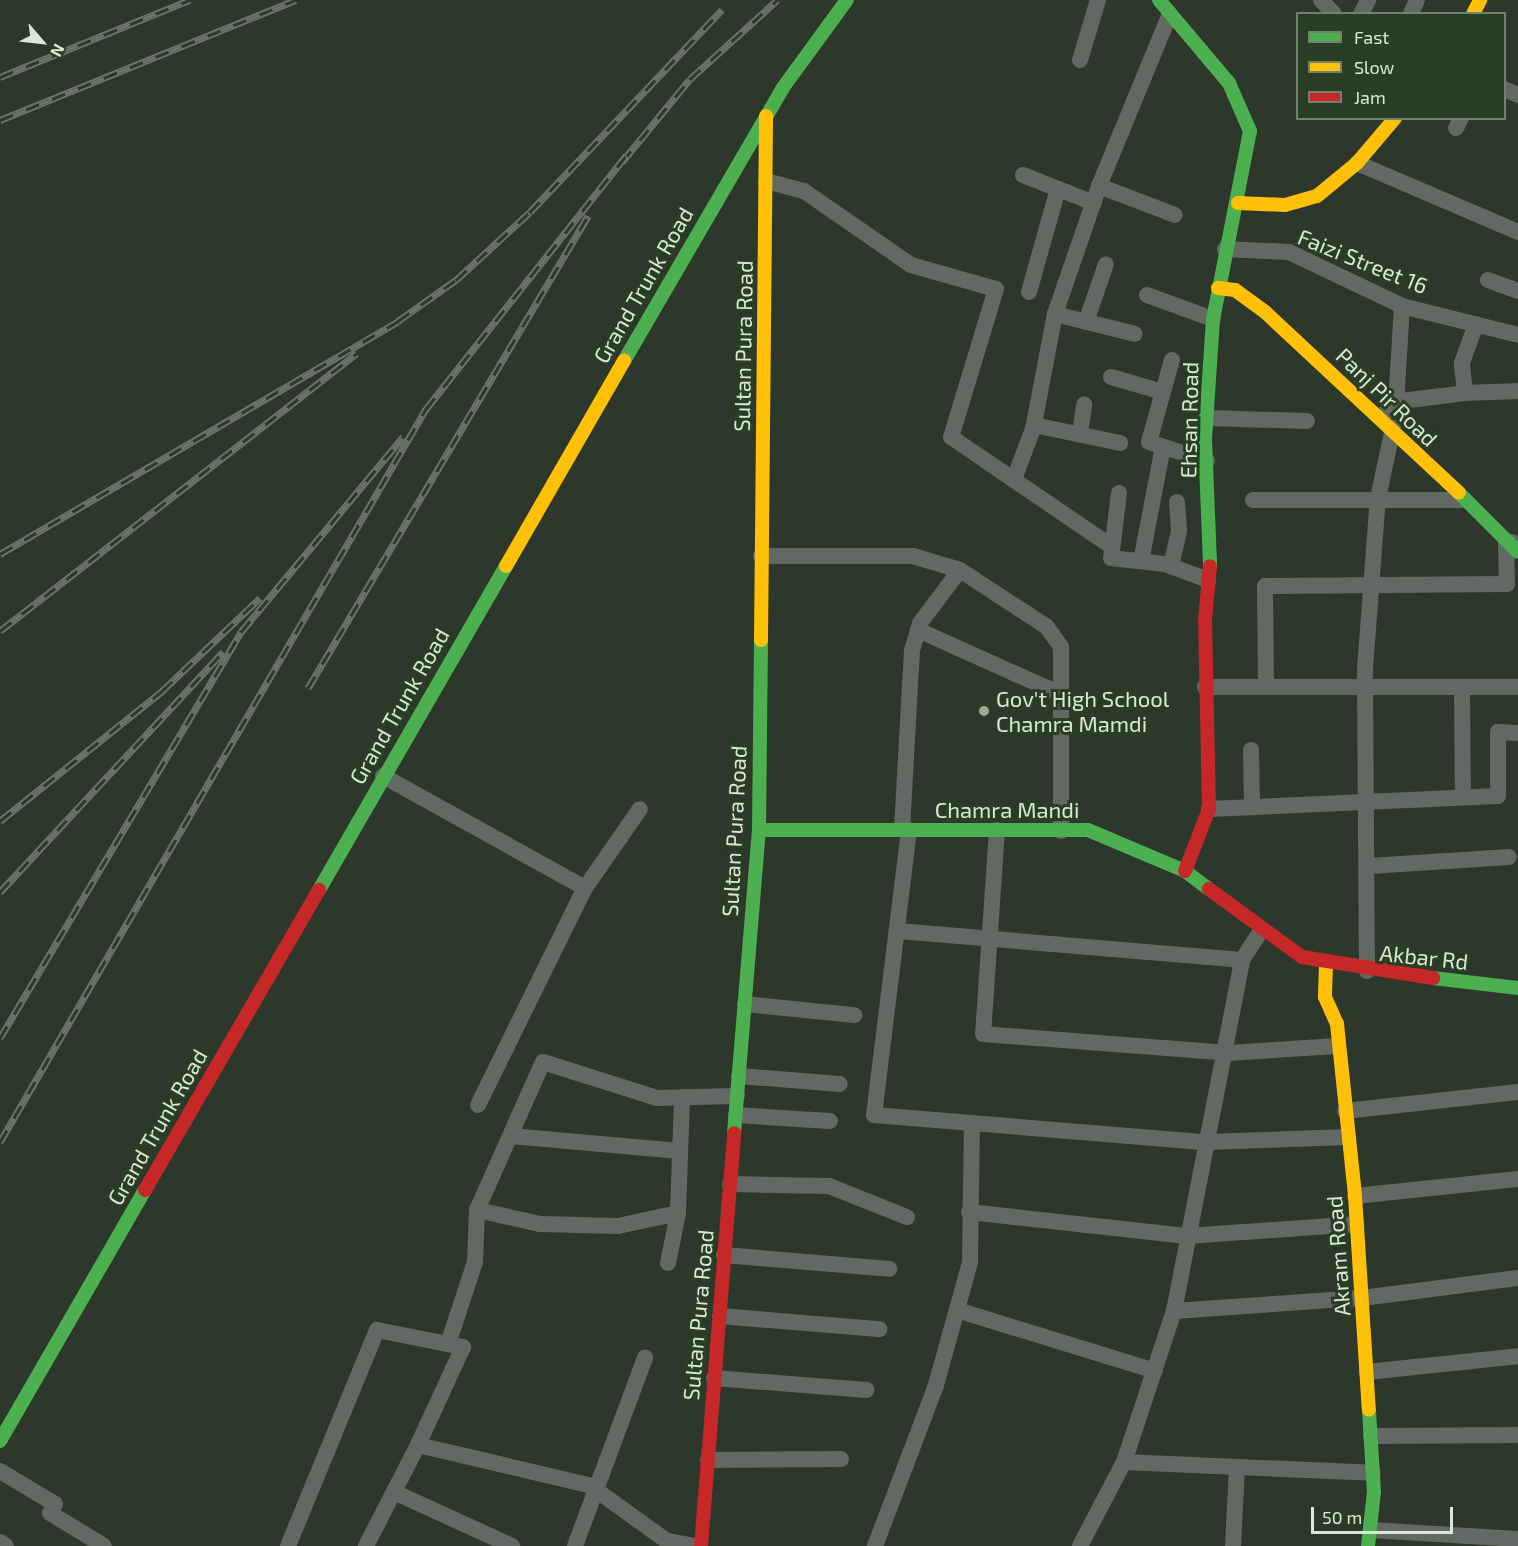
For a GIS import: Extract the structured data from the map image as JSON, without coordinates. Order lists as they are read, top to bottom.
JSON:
{
  "streets": {
    "main road": [
      "Grand Trunk Road",
      "Sultan Pura Road",
      "Panj Pir Road",
      "Ehsan Road",
      "Chamra Mandi",
      "Akbar Rd",
      "Akram Road"
    ],
    "street": ["Faizi Street 16"]
  },
  "crossings": [
    ["Faizi Street 16", "Ehsan Road"],
    ["Grand Trunk Road", "Sultan Pura Road"],
    ["Sultan Pura Road", "Chamra Mandi"],
    ["Panj Pir Road", "Ehsan Road"],
    ["Ehsan Road", "Chamra Mandi"],
    ["Chamra Mandi", "Akbar Rd"],
    ["Chamra Mandi", "Akram Road"],
    ["Akbar Rd", "Akram Road"]
  ],
  "places": ["Gov't High School Chamra Mamdi"],
  "legend": ["Fast", "Slow", "Jam"],
  "scale_bar": "50 m",
  "north": "bottom right"
}
